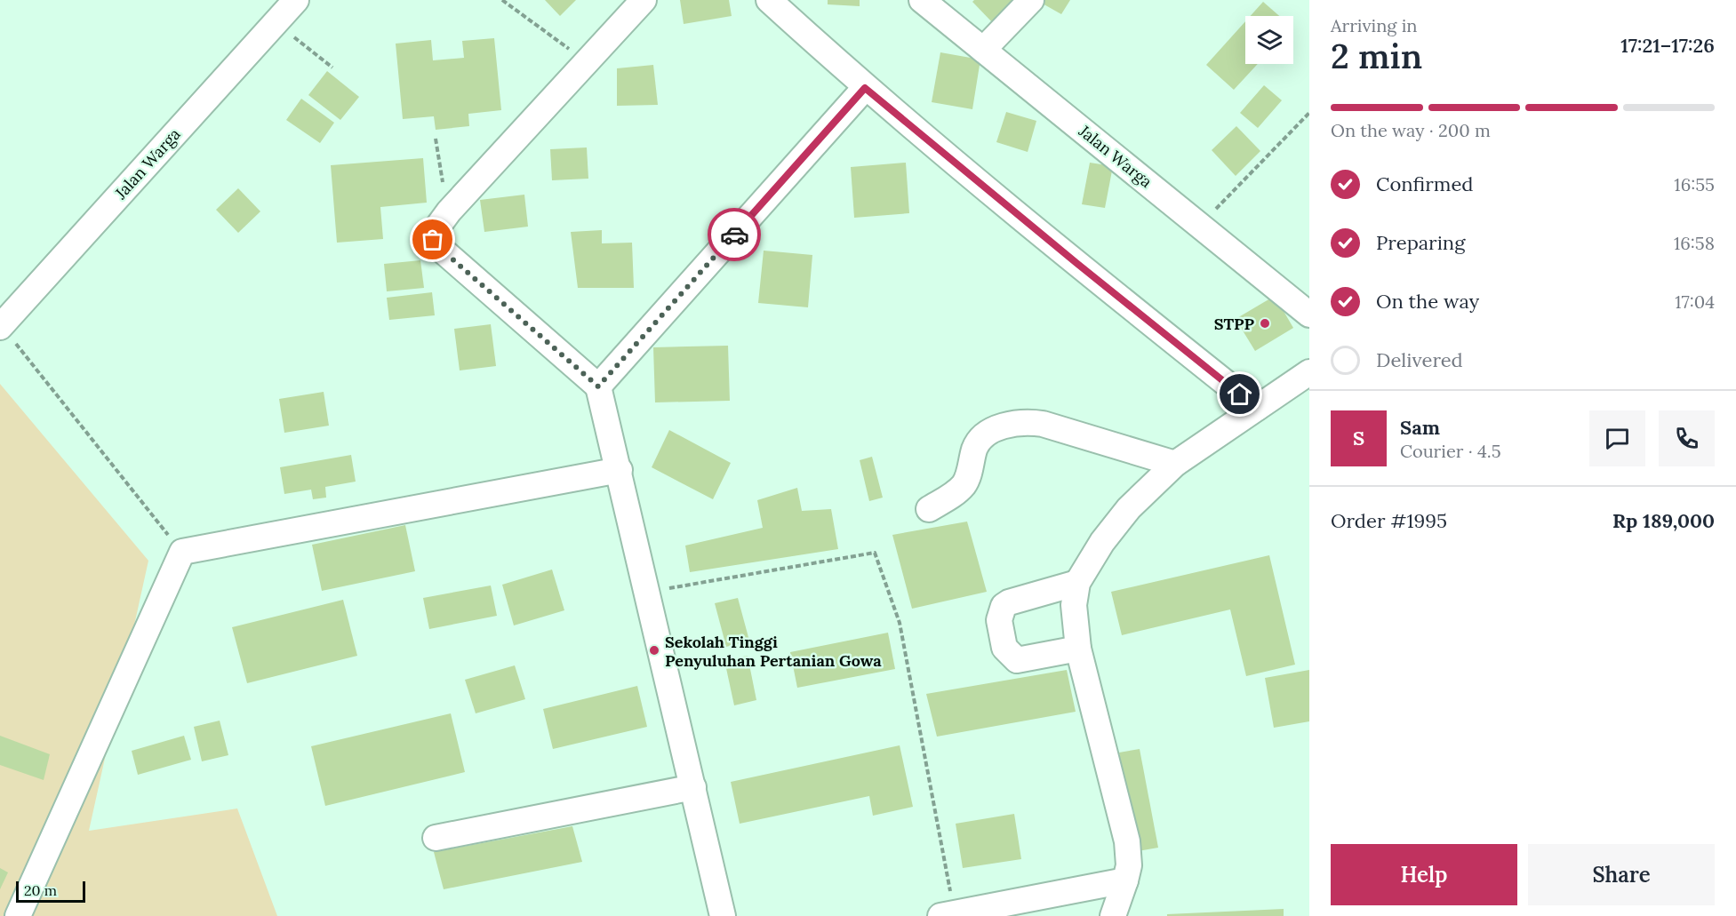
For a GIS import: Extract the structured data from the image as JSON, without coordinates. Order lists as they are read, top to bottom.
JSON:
{
  "streets": {
    "street": ["Jalan Warga"]
  },
  "places": ["STPP", "Sekolah Tinggi Penyuluhan Pertanian Gowa"],
  "scale_bar": "20 m",
  "page": {
    "heading": ["2 min", "Arriving in", "17:21–17:26"],
    "panel": [
      "Sam",
      "Courier · 4.5",
      "Order #1995",
      "Rp 189,000"
    ],
    "bar": "On the way · 200 m",
    "list": [
      ["Confirmed", "16:55"],
      ["Preparing", "16:58"],
      ["On the way", "17:04"],
      "Delivered"
    ],
    "round": "S",
    "buttons": ["Help", "Share"],
    "scale": "20 m"
  }
}
